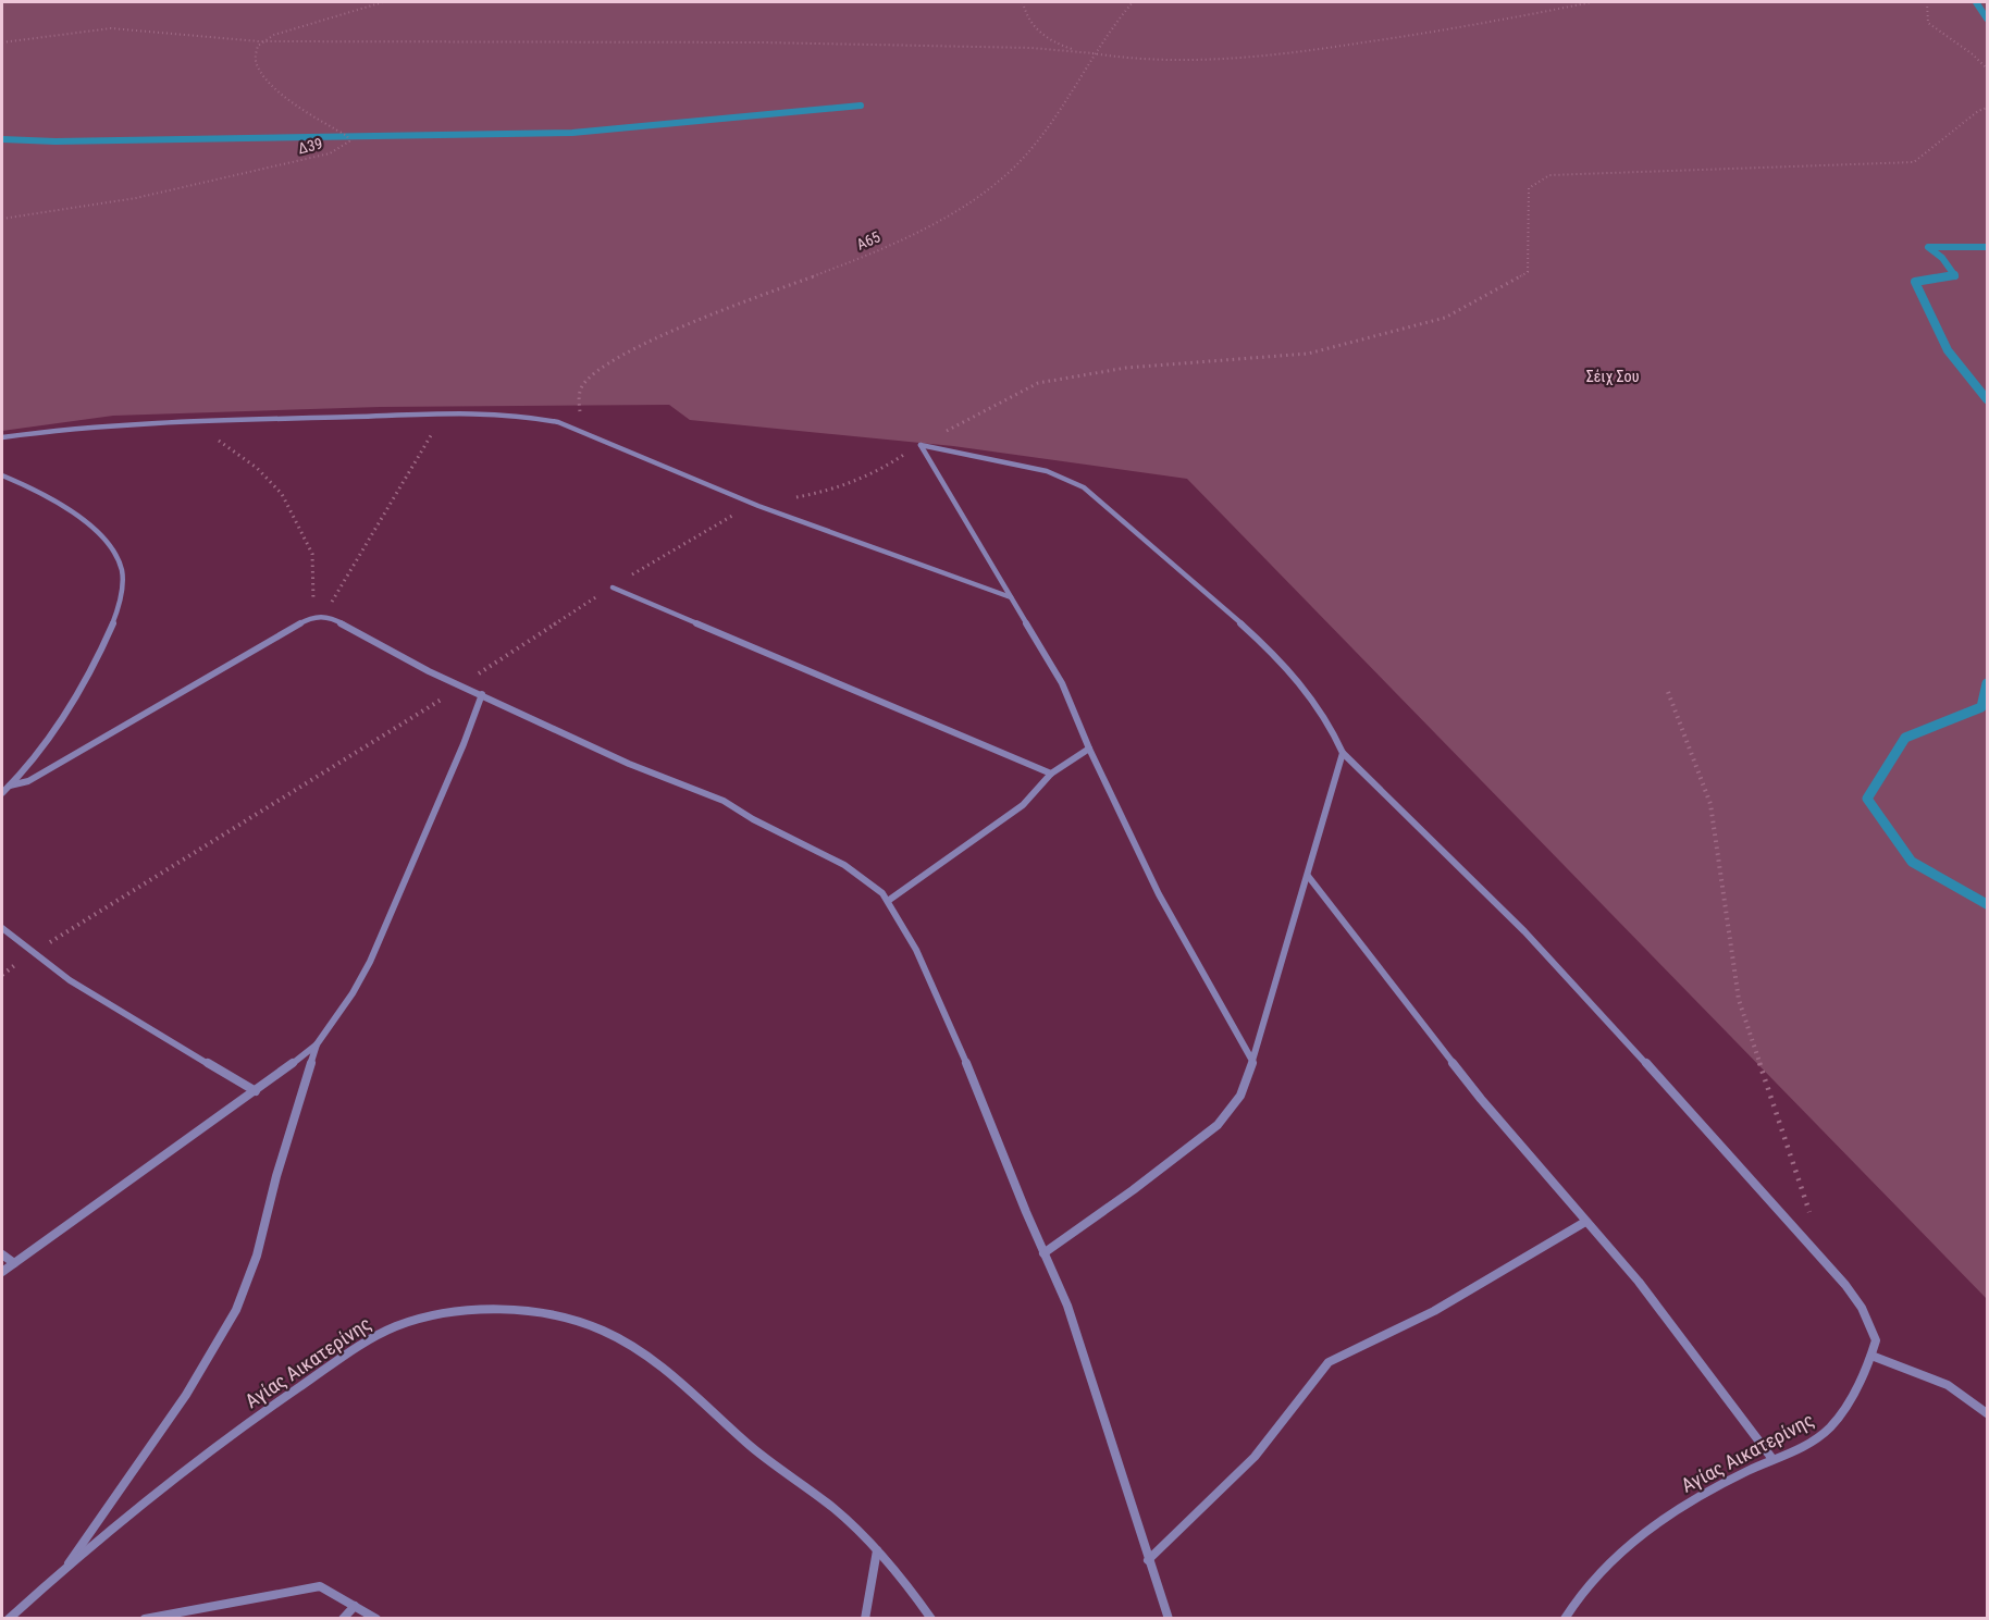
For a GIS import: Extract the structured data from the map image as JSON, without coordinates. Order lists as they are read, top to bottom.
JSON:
{
  "streets": {
    "street": ["Αγίας Αικατερίνης"],
    "path": ["Δ39", "Α65"]
  },
  "parks": ["Σέιχ Σου"]
}
